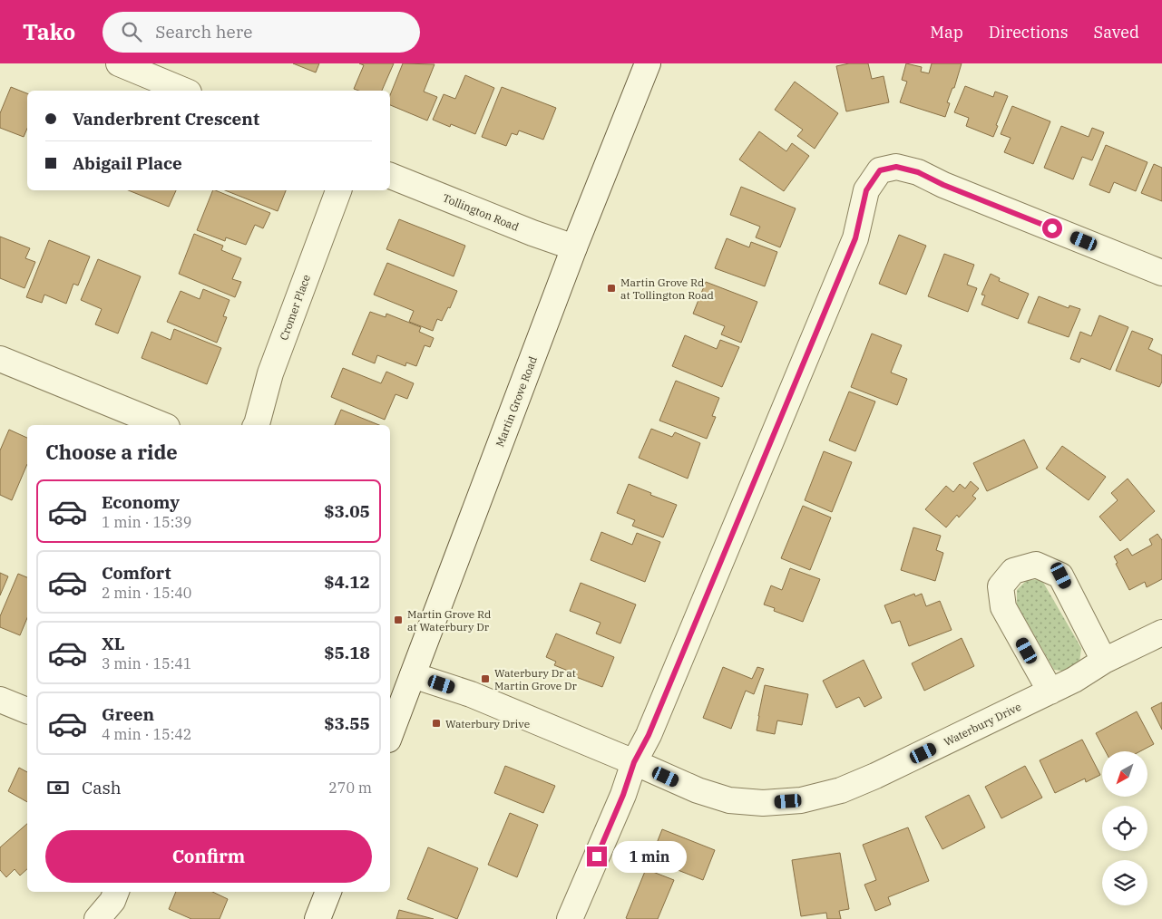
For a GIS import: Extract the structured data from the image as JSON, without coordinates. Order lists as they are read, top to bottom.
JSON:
{
  "streets": {
    "street": [
      "Tollington Road",
      "Cromer Place",
      "Martin Grove Road",
      "Waterbury Drive"
    ]
  },
  "crossings": [
    ["Tollington Road", "Martin Grove Road"],
    ["Martin Grove Road", "Waterbury Drive"]
  ],
  "places": {
    "transit": [
      "Martin Grove Rd at Tollington Road",
      "Martin Grove Rd at Waterbury Dr",
      "Waterbury Dr at Martin Grove Dr",
      "Waterbury Drive"
    ]
  },
  "north": "bottom left",
  "page": {
    "header": "Tako",
    "search": "Search here",
    "nav": ["Map", "Directions", "Saved"],
    "banner": ["Vanderbrent Crescent", "Abigail Place"],
    "heading": "Choose a ride",
    "list": [
      {
        "name": "Economy",
        "note": "1 min · 15:39",
        "value": "$3.05"
      },
      {
        "name": "Comfort",
        "note": "2 min · 15:40",
        "value": "$4.12"
      },
      {
        "name": "XL",
        "note": "3 min · 15:41",
        "value": "$5.18"
      },
      {
        "name": "Green",
        "note": "4 min · 15:42",
        "value": "$3.55"
      }
    ],
    "pay": ["Cash", "270 m"],
    "buttons": "Confirm",
    "bubble": "1 min"
  }
}
